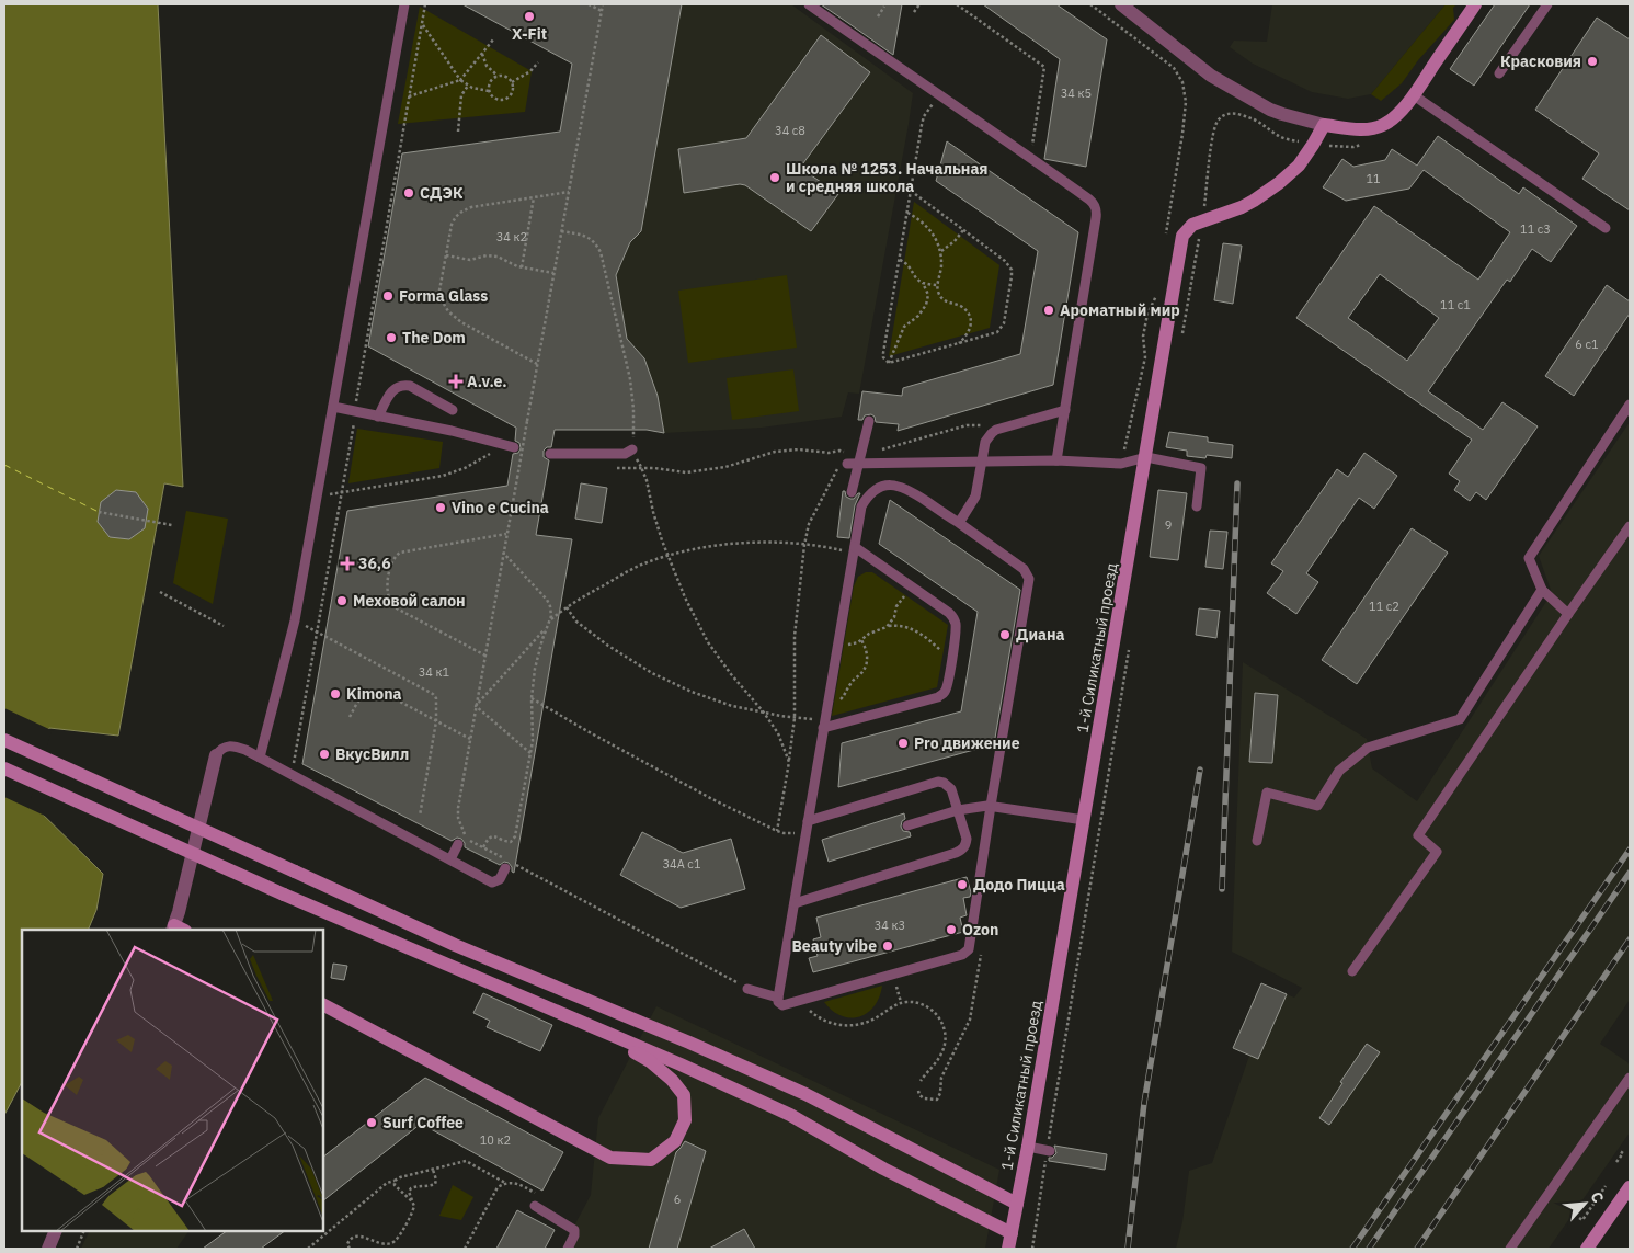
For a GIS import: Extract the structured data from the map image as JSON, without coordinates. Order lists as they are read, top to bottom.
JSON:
{
  "streets": {
    "street": ["1-й Силикатный проезд"]
  },
  "places": {
    "other": [
      "X-Fit",
      "Красковия",
      "Школа № 1253. Начальная и средняя школа",
      "СДЭК",
      "Forma Glass",
      "Ароматный мир",
      "The Dom",
      "Vino e Cucina",
      "Меховой салон",
      "Диана",
      "Kimona",
      "Pro движение",
      "ВкусВилл",
      "Додо Пицца",
      "Ozon",
      "Beauty vibe",
      "Surf Coffee"
    ],
    "health": ["A.v.e.", "36,6"]
  },
  "house_numbers": [
    "34 к5",
    "34 с8",
    "11",
    "11 с3",
    "34 к2",
    "11 c1",
    "6 с1",
    "9",
    "11 с2",
    "34 к1",
    "34А с1",
    "34 к3",
    "10 к2",
    "6"
  ],
  "north": "top right"
}
